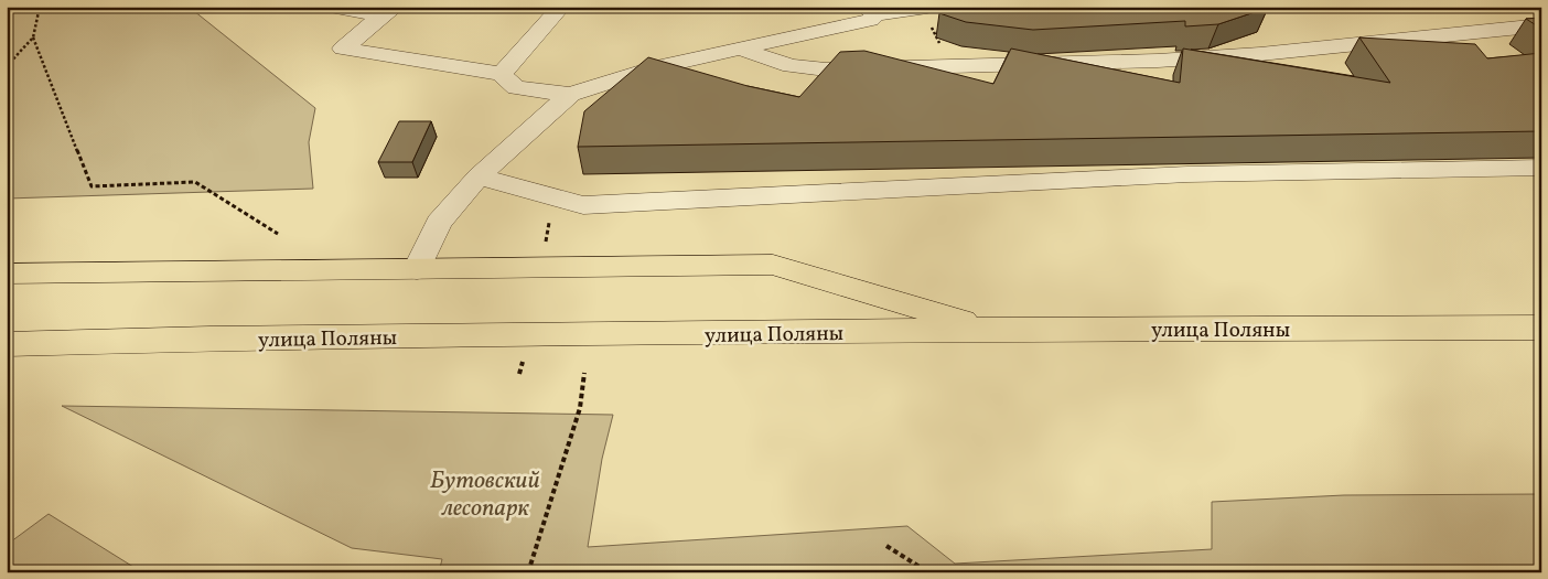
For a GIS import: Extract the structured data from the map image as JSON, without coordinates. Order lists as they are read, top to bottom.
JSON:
{
  "streets": {
    "main road": ["улица Поляны"]
  },
  "parks": ["Бутовский лесопарк"]
}
